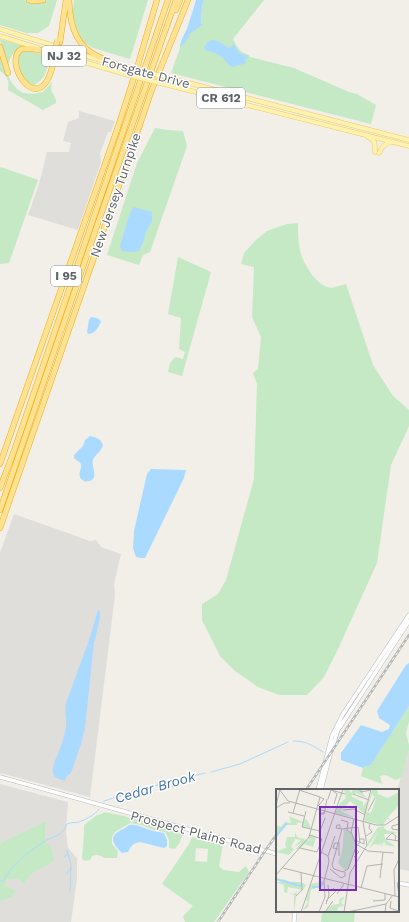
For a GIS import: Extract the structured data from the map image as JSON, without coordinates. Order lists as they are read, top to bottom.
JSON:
{
  "streets": {
    "highway": ["New Jersey Turnpike", "I 95"],
    "main road": [
      "NJ 32",
      "Forsgate Drive",
      "CR 612",
      "Prospect Plains Road"
    ]
  },
  "water": ["Cedar Brook"]
}
